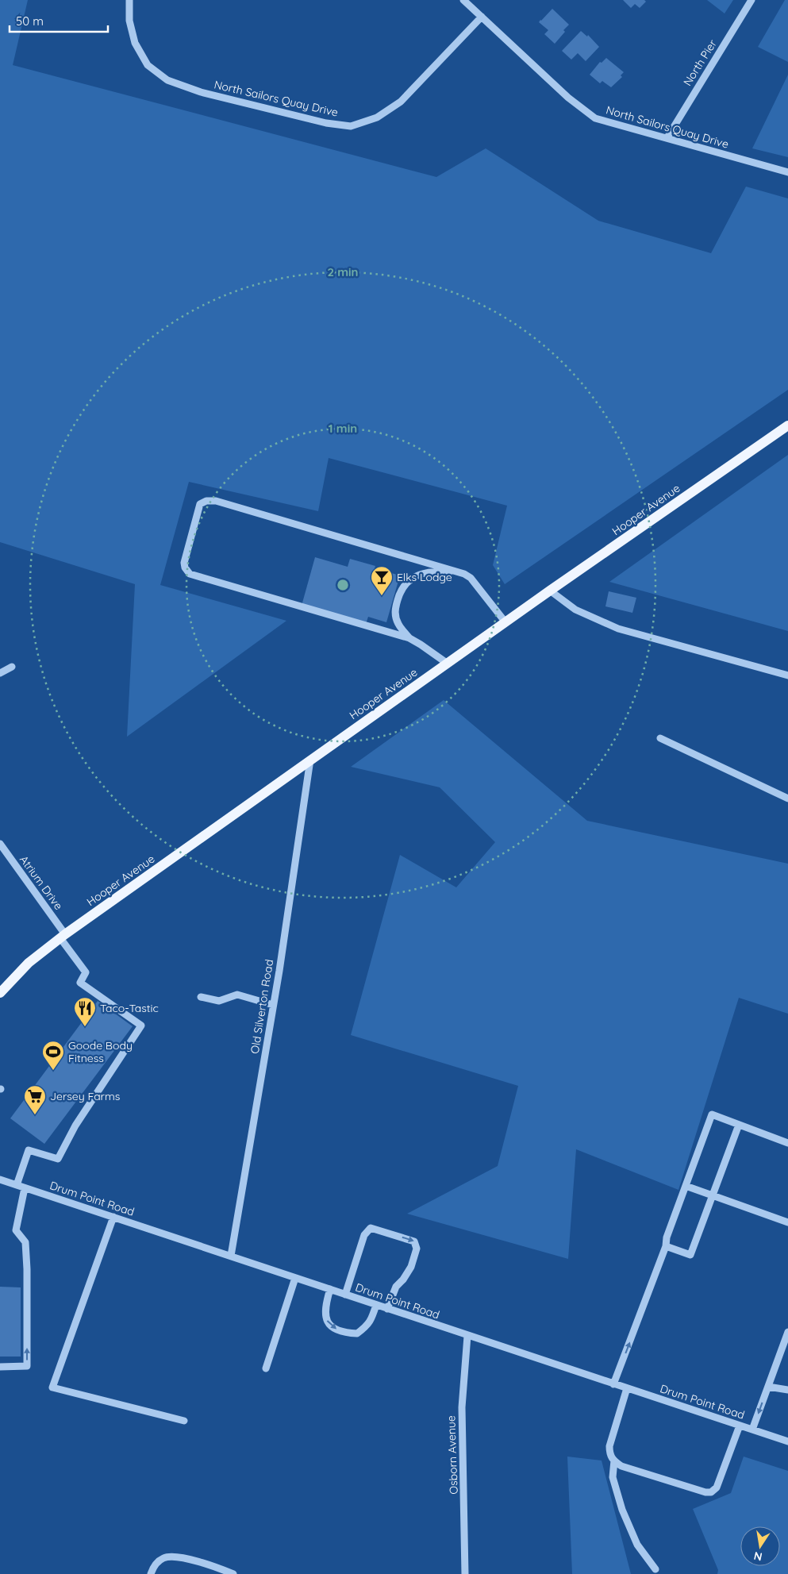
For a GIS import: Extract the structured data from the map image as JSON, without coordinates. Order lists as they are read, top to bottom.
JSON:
{
  "streets": {
    "main road": ["Hooper Avenue"],
    "street": [
      "North Pier",
      "North Sailors Quay Drive",
      "Atrium Drive",
      "Old Silverton Road",
      "Drum Point Road",
      "Osborn Avenue"
    ]
  },
  "crossings": [
    ["North Pier", "North Sailors Quay Drive"],
    ["Hooper Avenue", "Atrium Drive"],
    ["Hooper Avenue", "Old Silverton Road"],
    ["Atrium Drive", "Drum Point Road"],
    ["Old Silverton Road", "Drum Point Road"],
    ["Drum Point Road", "Osborn Avenue"]
  ],
  "places": {
    "bar": ["Elks Lodge"],
    "restaurant": ["Taco-Tastic"],
    "sports": ["Goode Body Fitness"],
    "supermarket": ["Jersey Farms"]
  },
  "scale_bar": "50 m",
  "north": "bottom",
  "rings": ["2 min", "1 min"]
}
